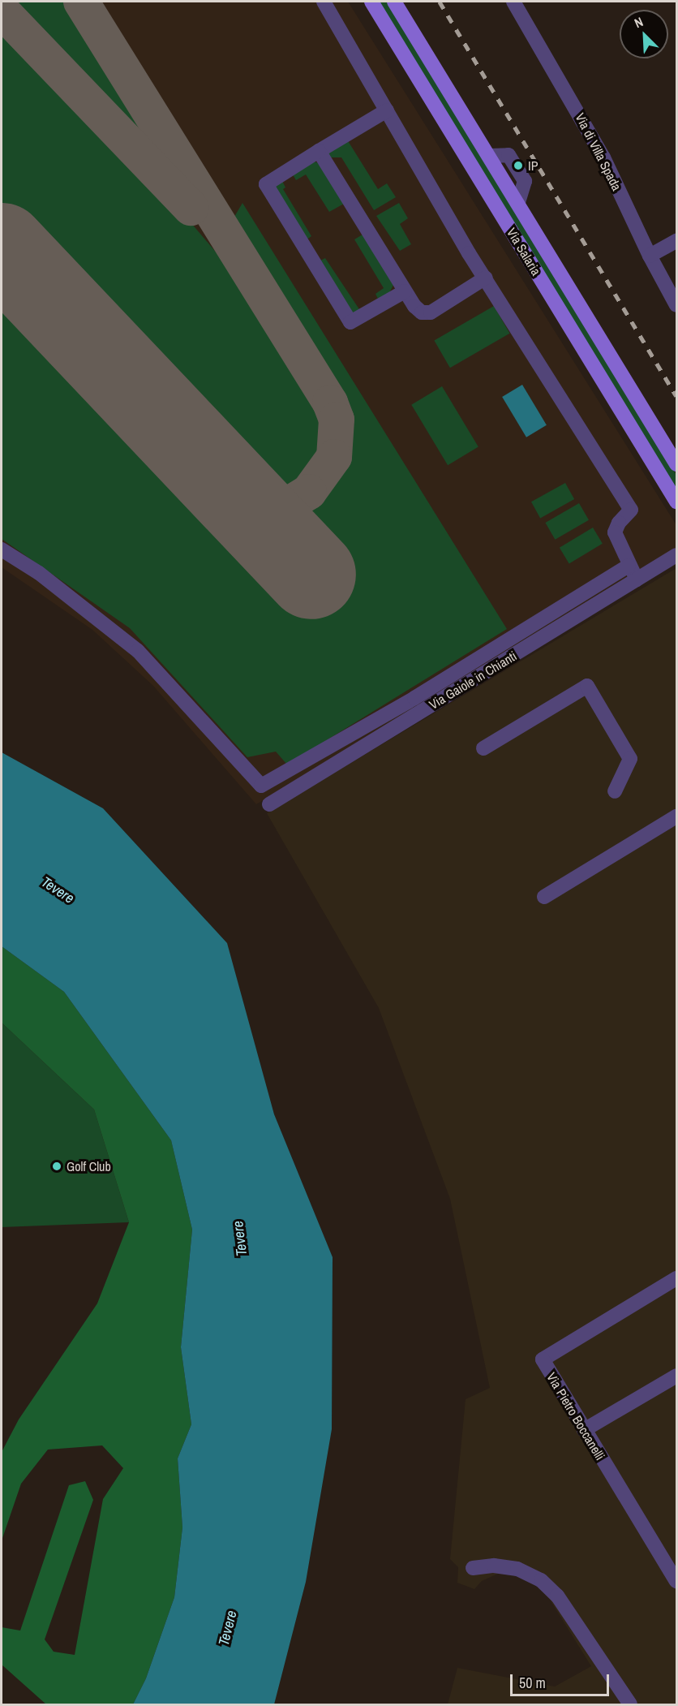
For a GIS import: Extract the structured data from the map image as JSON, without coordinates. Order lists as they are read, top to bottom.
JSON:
{
  "streets": {
    "main road": ["Via Salaria"],
    "street": ["Via di Villa Spada", "Via Gaiole in Chianti", "Via Pietro Boccanelli"]
  },
  "water": ["Tevere"],
  "places": ["IP", "Golf Club"],
  "scale_bar": "50 m",
  "north": "top left"
}
